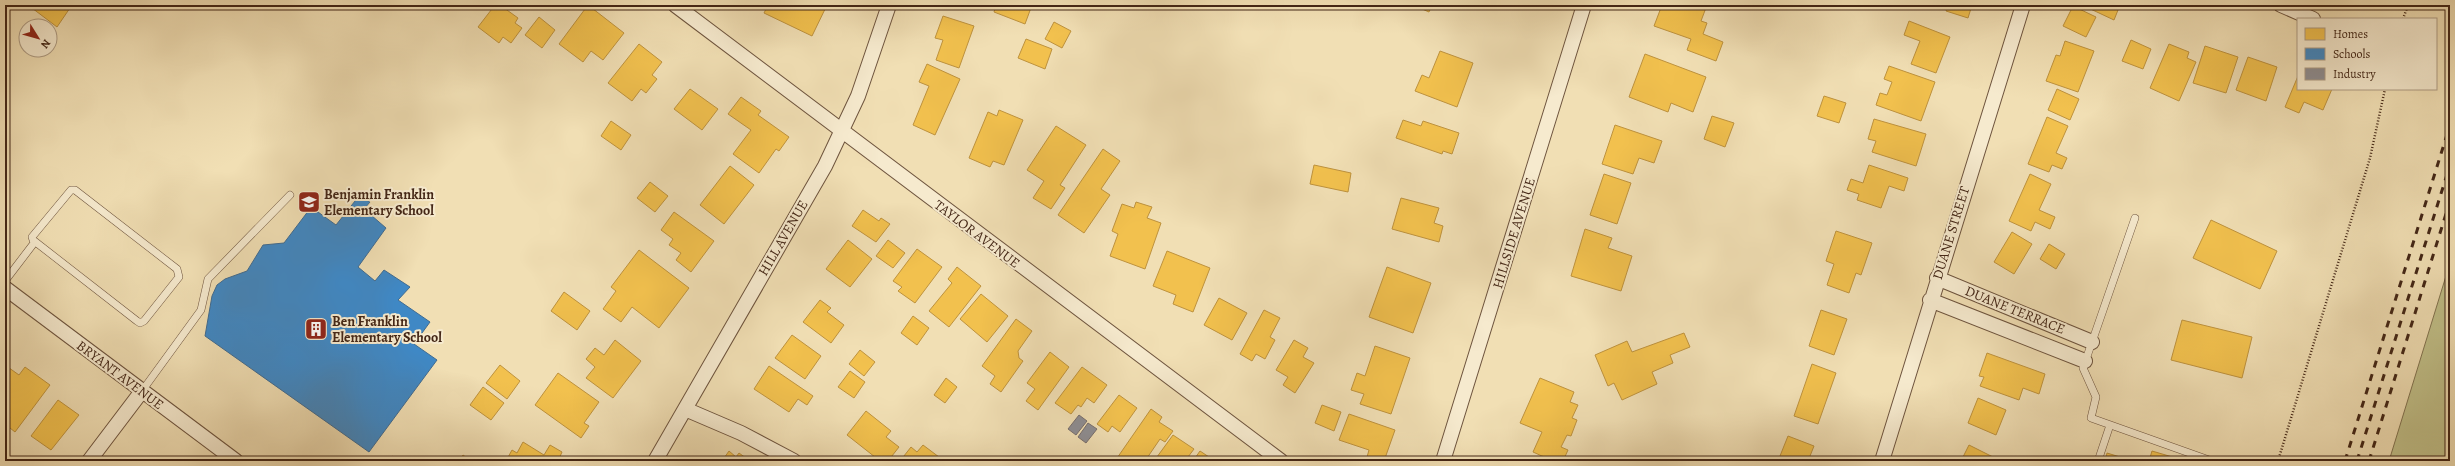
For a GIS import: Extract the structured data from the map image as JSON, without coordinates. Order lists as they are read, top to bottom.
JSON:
{
  "streets": {
    "street": [
      "HILLSIDE AVENUE",
      "DUANE STREET",
      "TAYLOR AVENUE",
      "HILL AVENUE",
      "DUANE TERRACE",
      "BRYANT AVENUE"
    ]
  },
  "crossings": [
    ["DUANE STREET", "DUANE TERRACE"],
    ["TAYLOR AVENUE", "HILL AVENUE"]
  ],
  "places": {
    "school or university": ["Benjamin Franklin Elementary School"],
    "building": ["Ben Franklin Elementary School"]
  },
  "legend": ["Homes", "Schools", "Industry"],
  "north": "bottom right"
}
